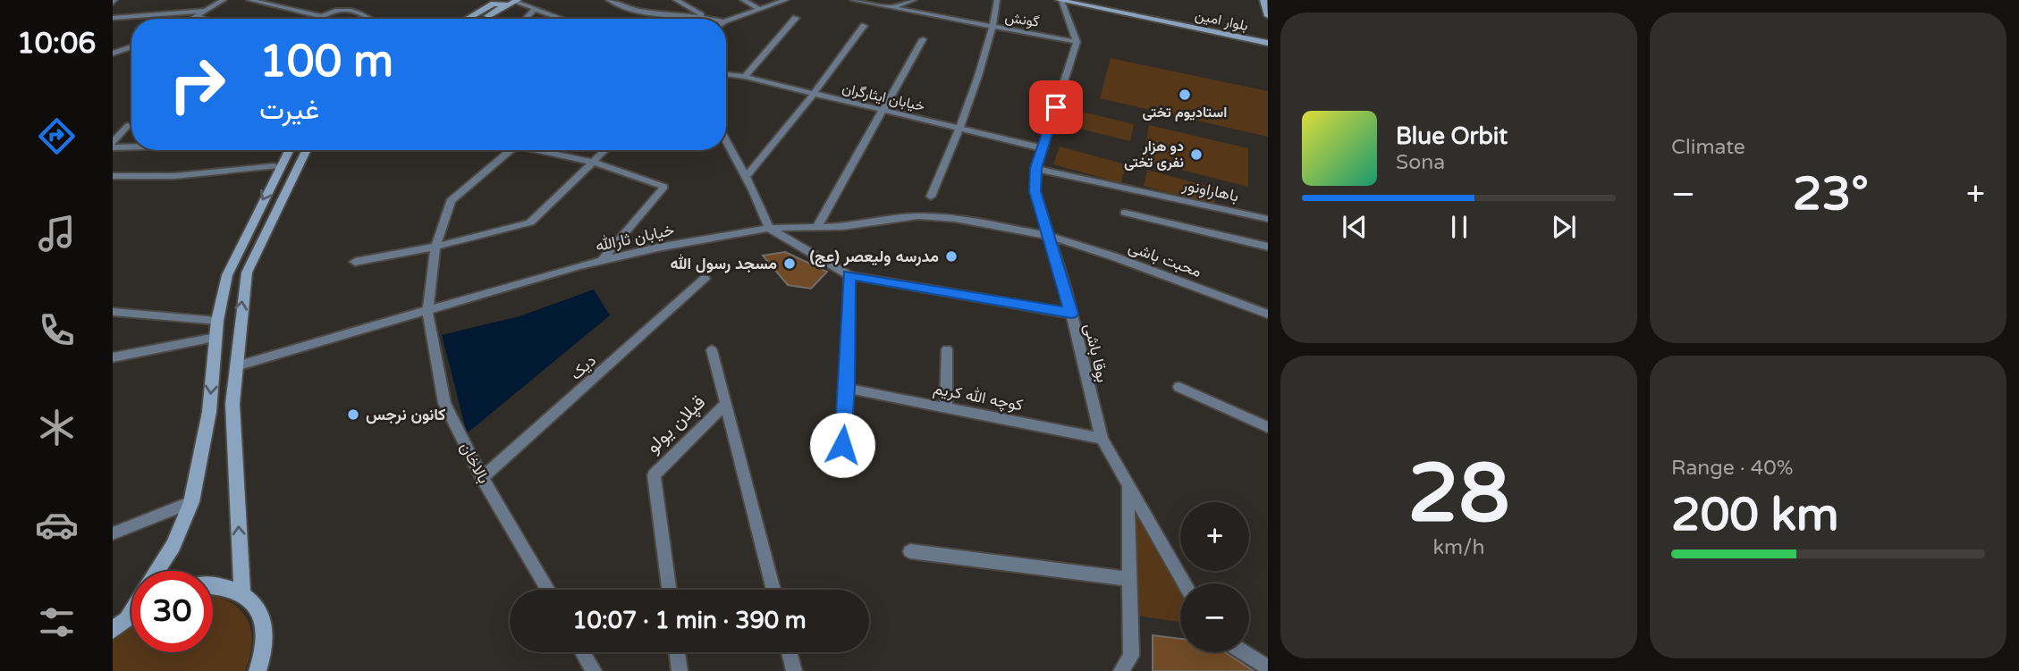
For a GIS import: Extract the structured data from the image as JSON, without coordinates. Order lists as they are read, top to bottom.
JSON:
{
  "streets": {
    "main road": ["بلوار امین"],
    "street": [
      "گونش",
      "خیابان ایثارگران",
      "باهاراونور",
      "خیابان ثارالله",
      "محبت باشی",
      "بوقا باشی",
      "دیک",
      "کوچه الله کریم",
      "قپلان یولو",
      "بالاخان"
    ]
  },
  "crossings": [
    ["گونش", "بوقا باشی"],
    ["خیابان ایثارگران", "بوقا باشی"],
    ["باهاراونور", "بوقا باشی"],
    ["خیابان ثارالله", "محبت باشی"],
    ["خیابان ثارالله", "بوقا باشی"],
    ["خیابان ثارالله", "بالاخان"],
    ["محبت باشی", "بوقا باشی"],
    ["بوقا باشی", "کوچه الله کریم"],
    ["دیک", "بالاخان"]
  ],
  "places": [
    "استادیوم تختی",
    "دو هزار نفری تختی",
    "مدرسه ولیعصر (عج)",
    "مسجد رسول الله",
    "کانون نرجس"
  ],
  "page": {
    "tabs": "10:06",
    "tile": [
      "Climate",
      ["28", "km/h"],
      ["Range · 40%", "200 km"]
    ],
    "turn": ["100 m", "غیرت"],
    "song": ["Blue Orbit", "Sona"],
    "heat": ["−", "23°", "+"],
    "map_buttons": ["+", "−"],
    "limit": "30",
    "trip": "10:07 · 1 min · 390 m"
  }
}
